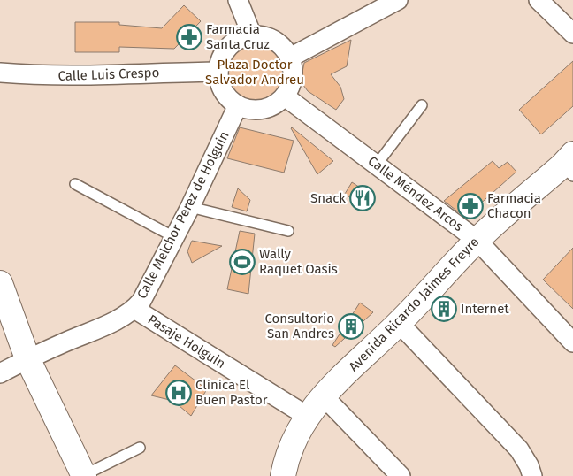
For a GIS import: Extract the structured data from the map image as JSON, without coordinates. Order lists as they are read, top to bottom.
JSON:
{
  "streets": {
    "main road": ["Avenida Ricardo Jaimes Freyre"],
    "street": [
      "Calle Luis Crespo",
      "Calle Méndez Arcos",
      "Calle Melchor Perez de Holguin",
      "Pasaje Holguin"
    ]
  },
  "crossings": [
    ["Calle Luis Crespo", "Calle Méndez Arcos"],
    ["Calle Luis Crespo", "Calle Melchor Perez de Holguin"],
    ["Calle Méndez Arcos", "Calle Melchor Perez de Holguin"],
    ["Calle Méndez Arcos", "Avenida Ricardo Jaimes Freyre"],
    ["Calle Melchor Perez de Holguin", "Pasaje Holguin"],
    ["Avenida Ricardo Jaimes Freyre", "Pasaje Holguin"]
  ],
  "parks": ["Plaza Doctor Salvador Andreu"],
  "places": {
    "pharmacy": ["Farmacia Santa Cruz", "Farmacia Chacon"],
    "restaurant": ["Snack"],
    "sports": ["Wally Raquet Oasis"],
    "building": ["Internet", "Consultorio San Andres"],
    "hospital": ["Clinica El Buen Pastor"]
  }
}
